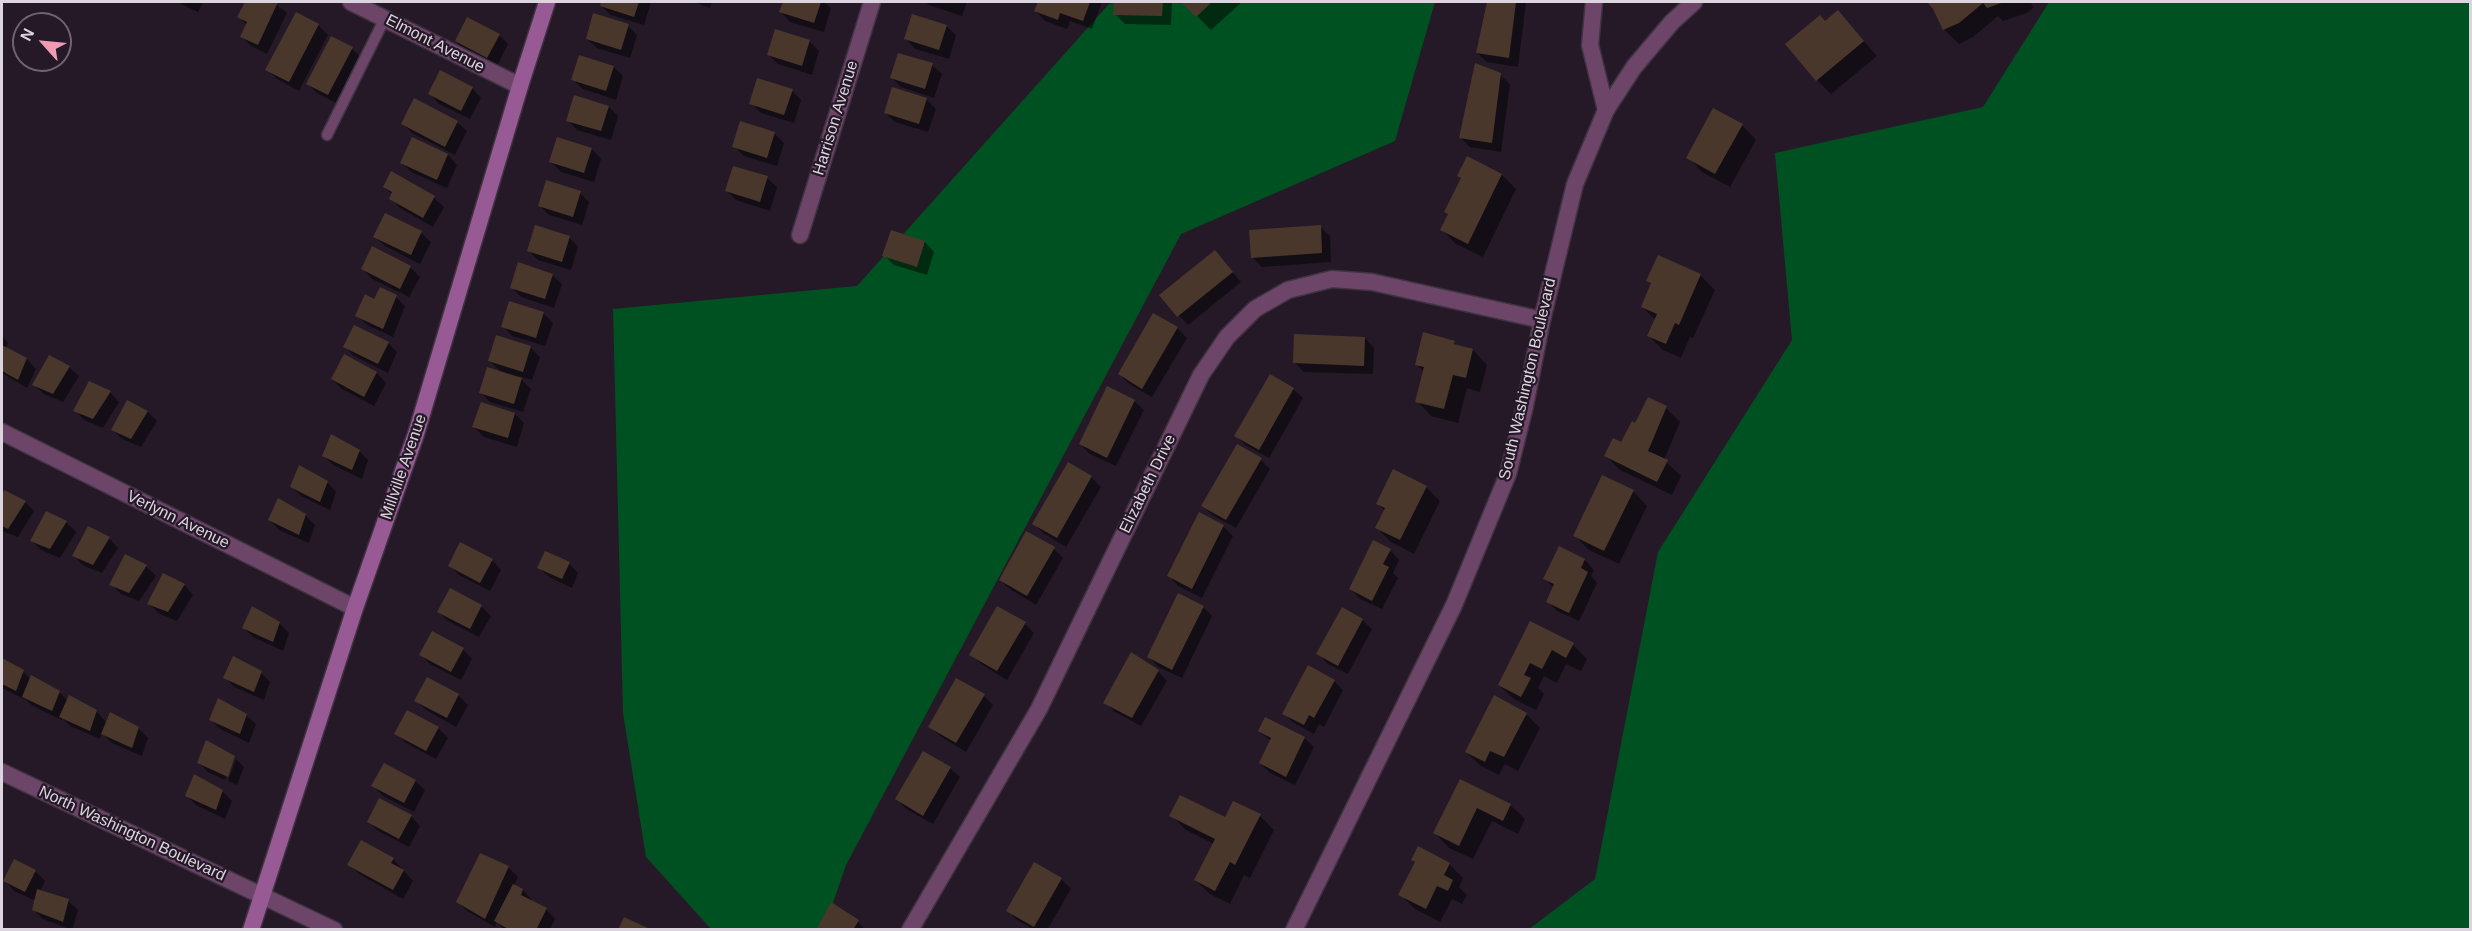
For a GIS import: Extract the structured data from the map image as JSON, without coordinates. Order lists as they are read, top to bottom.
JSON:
{
  "streets": {
    "main road": ["Millville Avenue"],
    "street": [
      "Elmont Avenue",
      "Harrison Avenue",
      "South Washington Boulevard",
      "Elizabeth Drive",
      "Verlynn Avenue",
      "North Washington Boulevard"
    ]
  },
  "crossings": [
    ["Elmont Avenue", "Millville Avenue"],
    ["South Washington Boulevard", "Elizabeth Drive"],
    ["Millville Avenue", "Verlynn Avenue"],
    ["Millville Avenue", "North Washington Boulevard"]
  ],
  "north": "top left"
}
